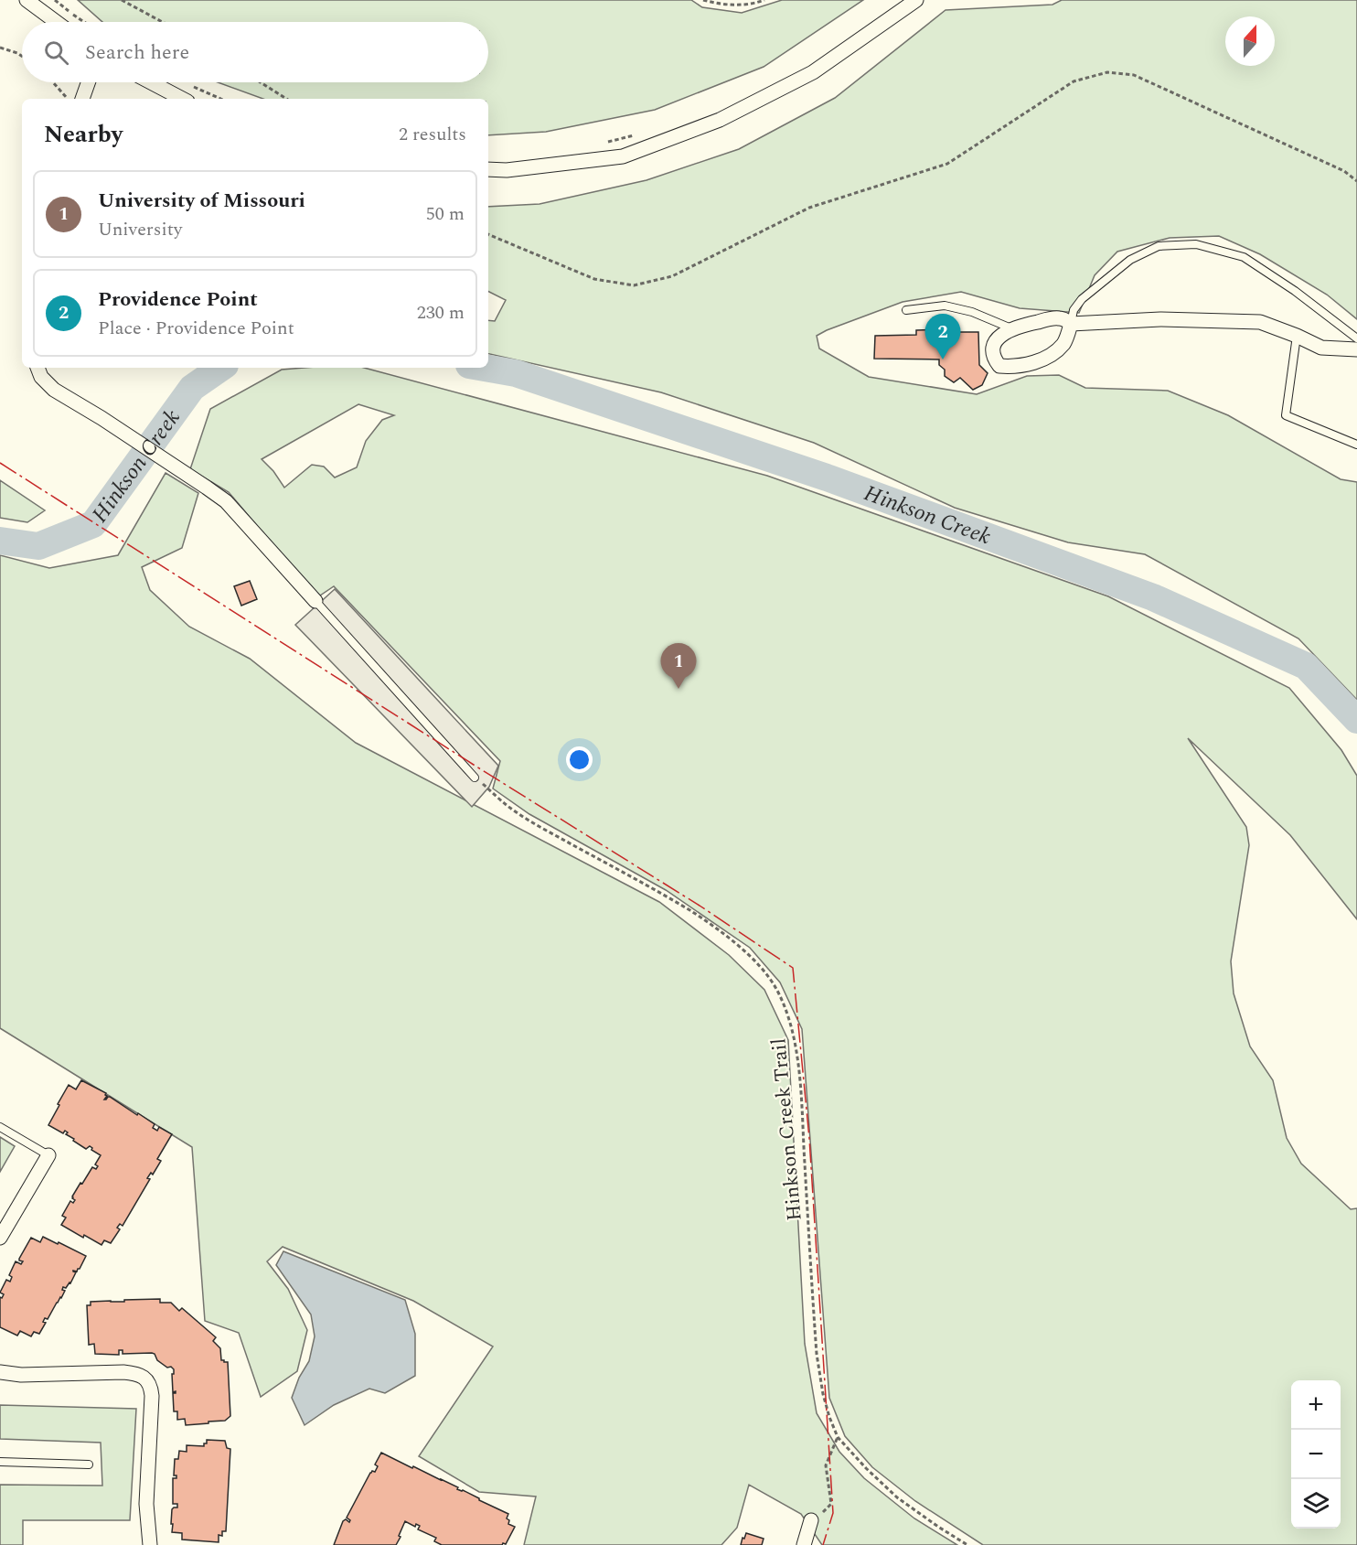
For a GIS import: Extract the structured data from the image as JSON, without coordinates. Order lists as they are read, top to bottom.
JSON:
{
  "streets": {
    "path": ["Hinkson Creek Trail"]
  },
  "water": ["Hinkson Creek"],
  "north": "top",
  "page": {
    "search": "Search here",
    "heading": ["Nearby", "2 results"],
    "list": [
      {
        "mark": "1",
        "name": "University of Missouri",
        "note": "University",
        "value": "50 m"
      },
      {
        "mark": "2",
        "name": "Providence Point",
        "note": "Place · Providence Point",
        "value": "230 m"
      }
    ],
    "pins": ["2", "1"],
    "map_buttons": ["+", "−"]
  }
}
